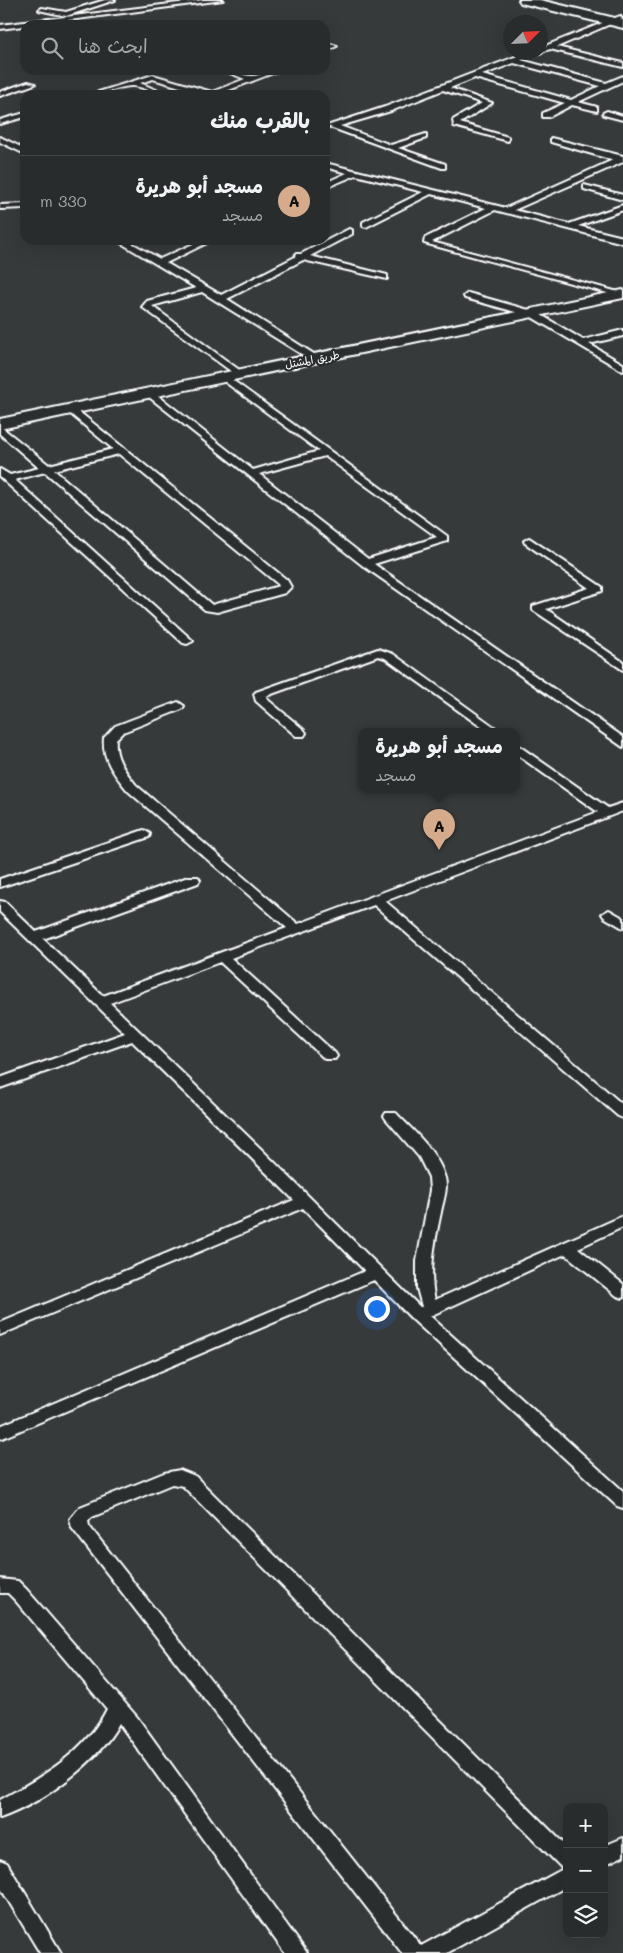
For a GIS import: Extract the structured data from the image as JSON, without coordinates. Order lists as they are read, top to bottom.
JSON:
{
  "streets": {
    "main road": ["طريق المشتل"]
  },
  "north": "top right",
  "page": {
    "search": "ابحث هنا",
    "heading": "بالقرب منك",
    "list": [
      {
        "mark": "A",
        "name": "مسجد أبو هريرة",
        "note": "مسجد",
        "value": "330 m"
      }
    ],
    "popup": ["مسجد أبو هريرة", "مسجد"],
    "pins": "A",
    "map_buttons": ["+", "−"]
  }
}
